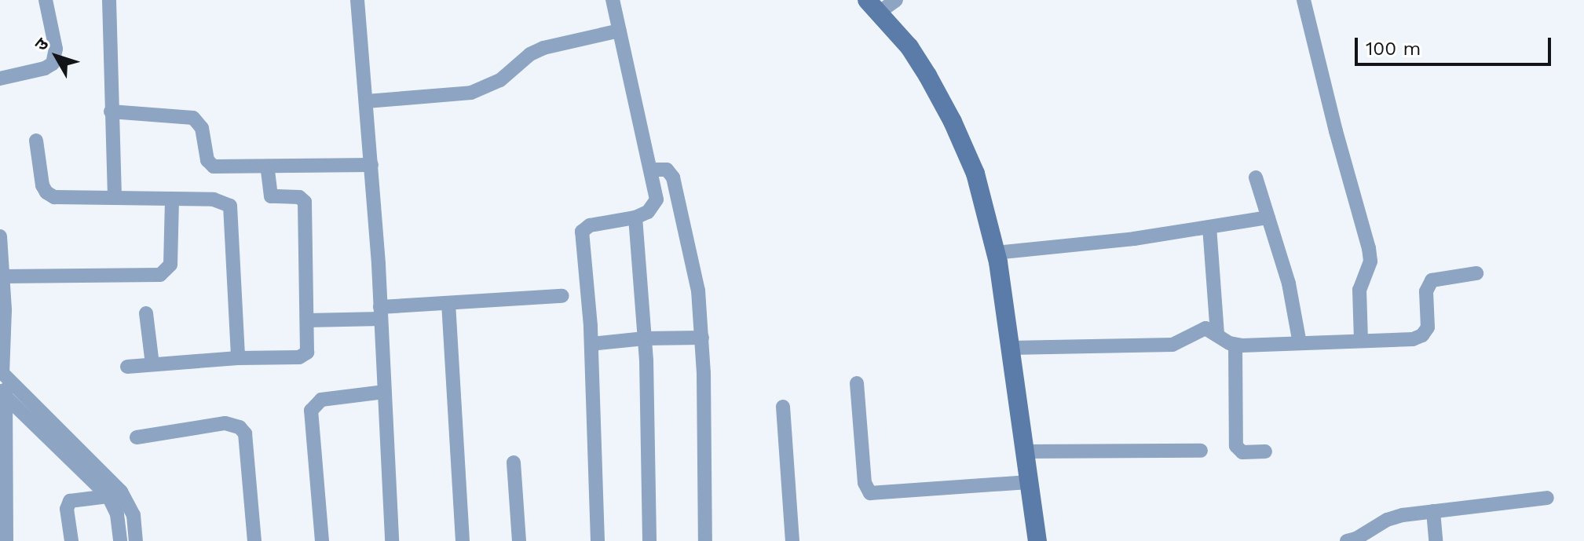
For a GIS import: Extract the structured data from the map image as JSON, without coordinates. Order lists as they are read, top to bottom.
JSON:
{
  "scale_bar": "100 m",
  "north": "top left"
}
